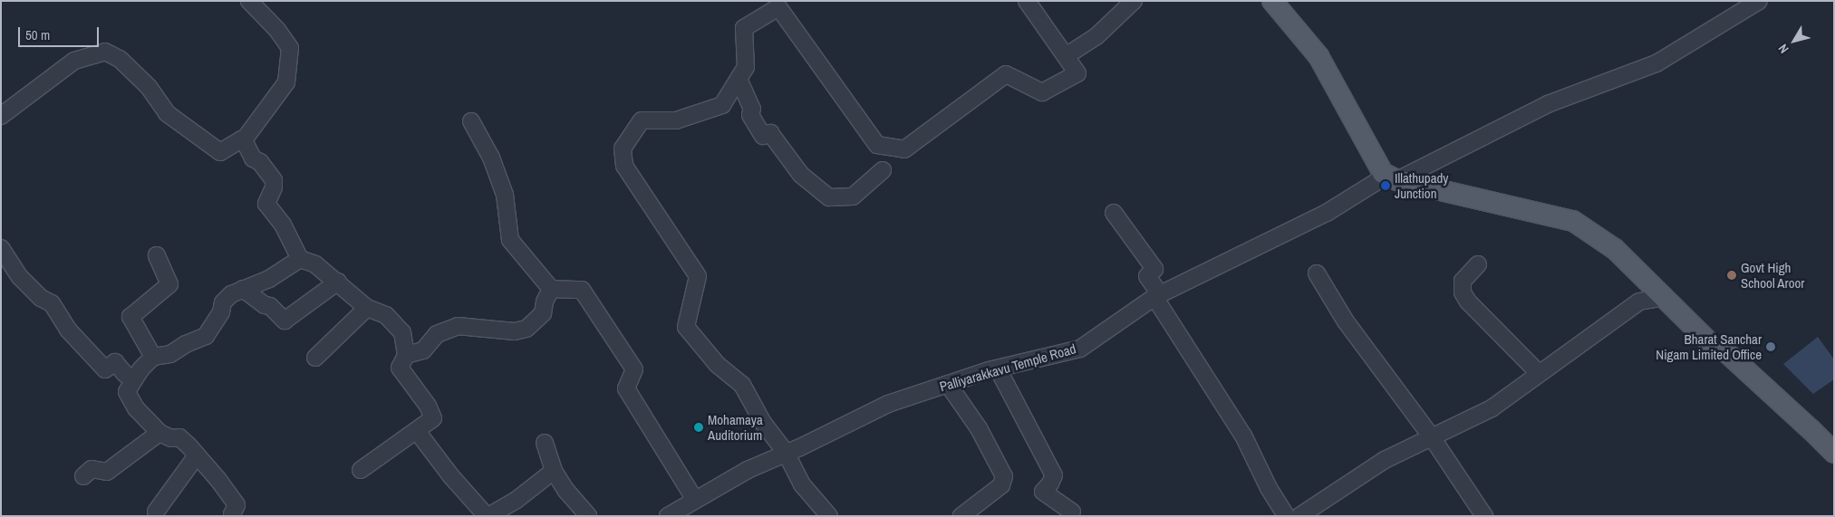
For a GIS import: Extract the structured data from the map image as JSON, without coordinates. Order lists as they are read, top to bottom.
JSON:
{
  "streets": {
    "street": ["Palliyarakkavu Temple Road"]
  },
  "places": [
    "Illathupady Junction",
    "Govt High School Aroor",
    "Bharat Sanchar Nigam Limited Office",
    "Mohamaya Auditorium"
  ],
  "scale_bar": "50 m",
  "north": "bottom left"
}
